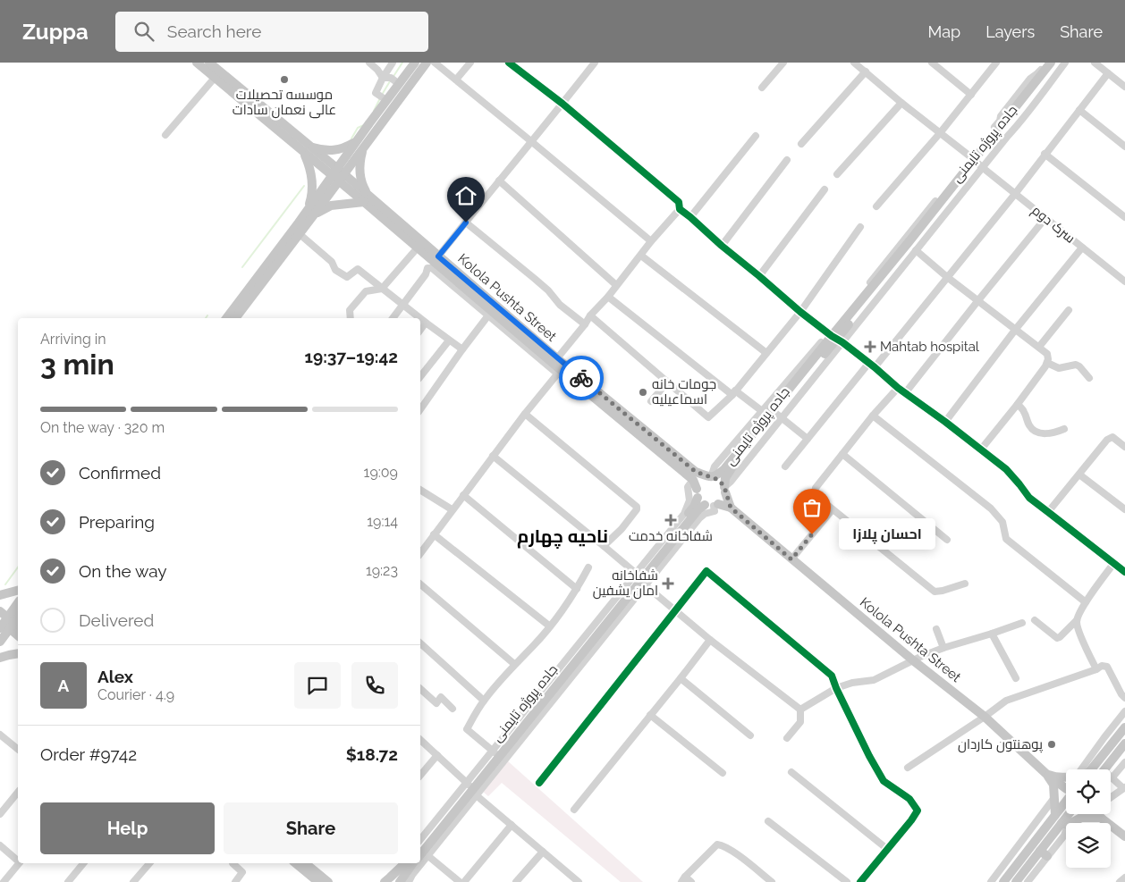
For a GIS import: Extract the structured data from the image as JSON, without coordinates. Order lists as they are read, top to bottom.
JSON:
{
  "streets": {
    "main road": ["جاده پروژه تایمنی", "Kolola Pushta Street"],
    "street": ["سرک دوم"]
  },
  "crossings": [
    ["جاده پروژه تایمنی", "سرک دوم"],
    ["جاده پروژه تایمنی", "Kolola Pushta Street"]
  ],
  "districts": ["ناحیه چهارم"],
  "places": {
    "other": [
      "موسسه تحصیلات عالی نعمان سادات",
      "جومات خانه اسماعيليه",
      "احسان پلازا",
      "پوهنتون کاردان"
    ],
    "health": ["Mahtab hospital", "شفاخانه خدمت", "شفاخانه امان یشفین"]
  },
  "page": {
    "header": "Zuppa",
    "search": "Search here",
    "nav": ["Map", "Layers", "Share"],
    "heading": ["3 min", "Arriving in", "19:37–19:42"],
    "panel": [
      "Alex",
      "Courier · 4.9",
      "Order #9742",
      "$18.72"
    ],
    "bar": "On the way · 320 m",
    "list": [
      ["Confirmed", "19:09"],
      ["Preparing", "19:14"],
      ["On the way", "19:23"],
      "Delivered"
    ],
    "bubble": "احسان پلازا",
    "round": "A",
    "buttons": ["Help", "Share"]
  }
}
